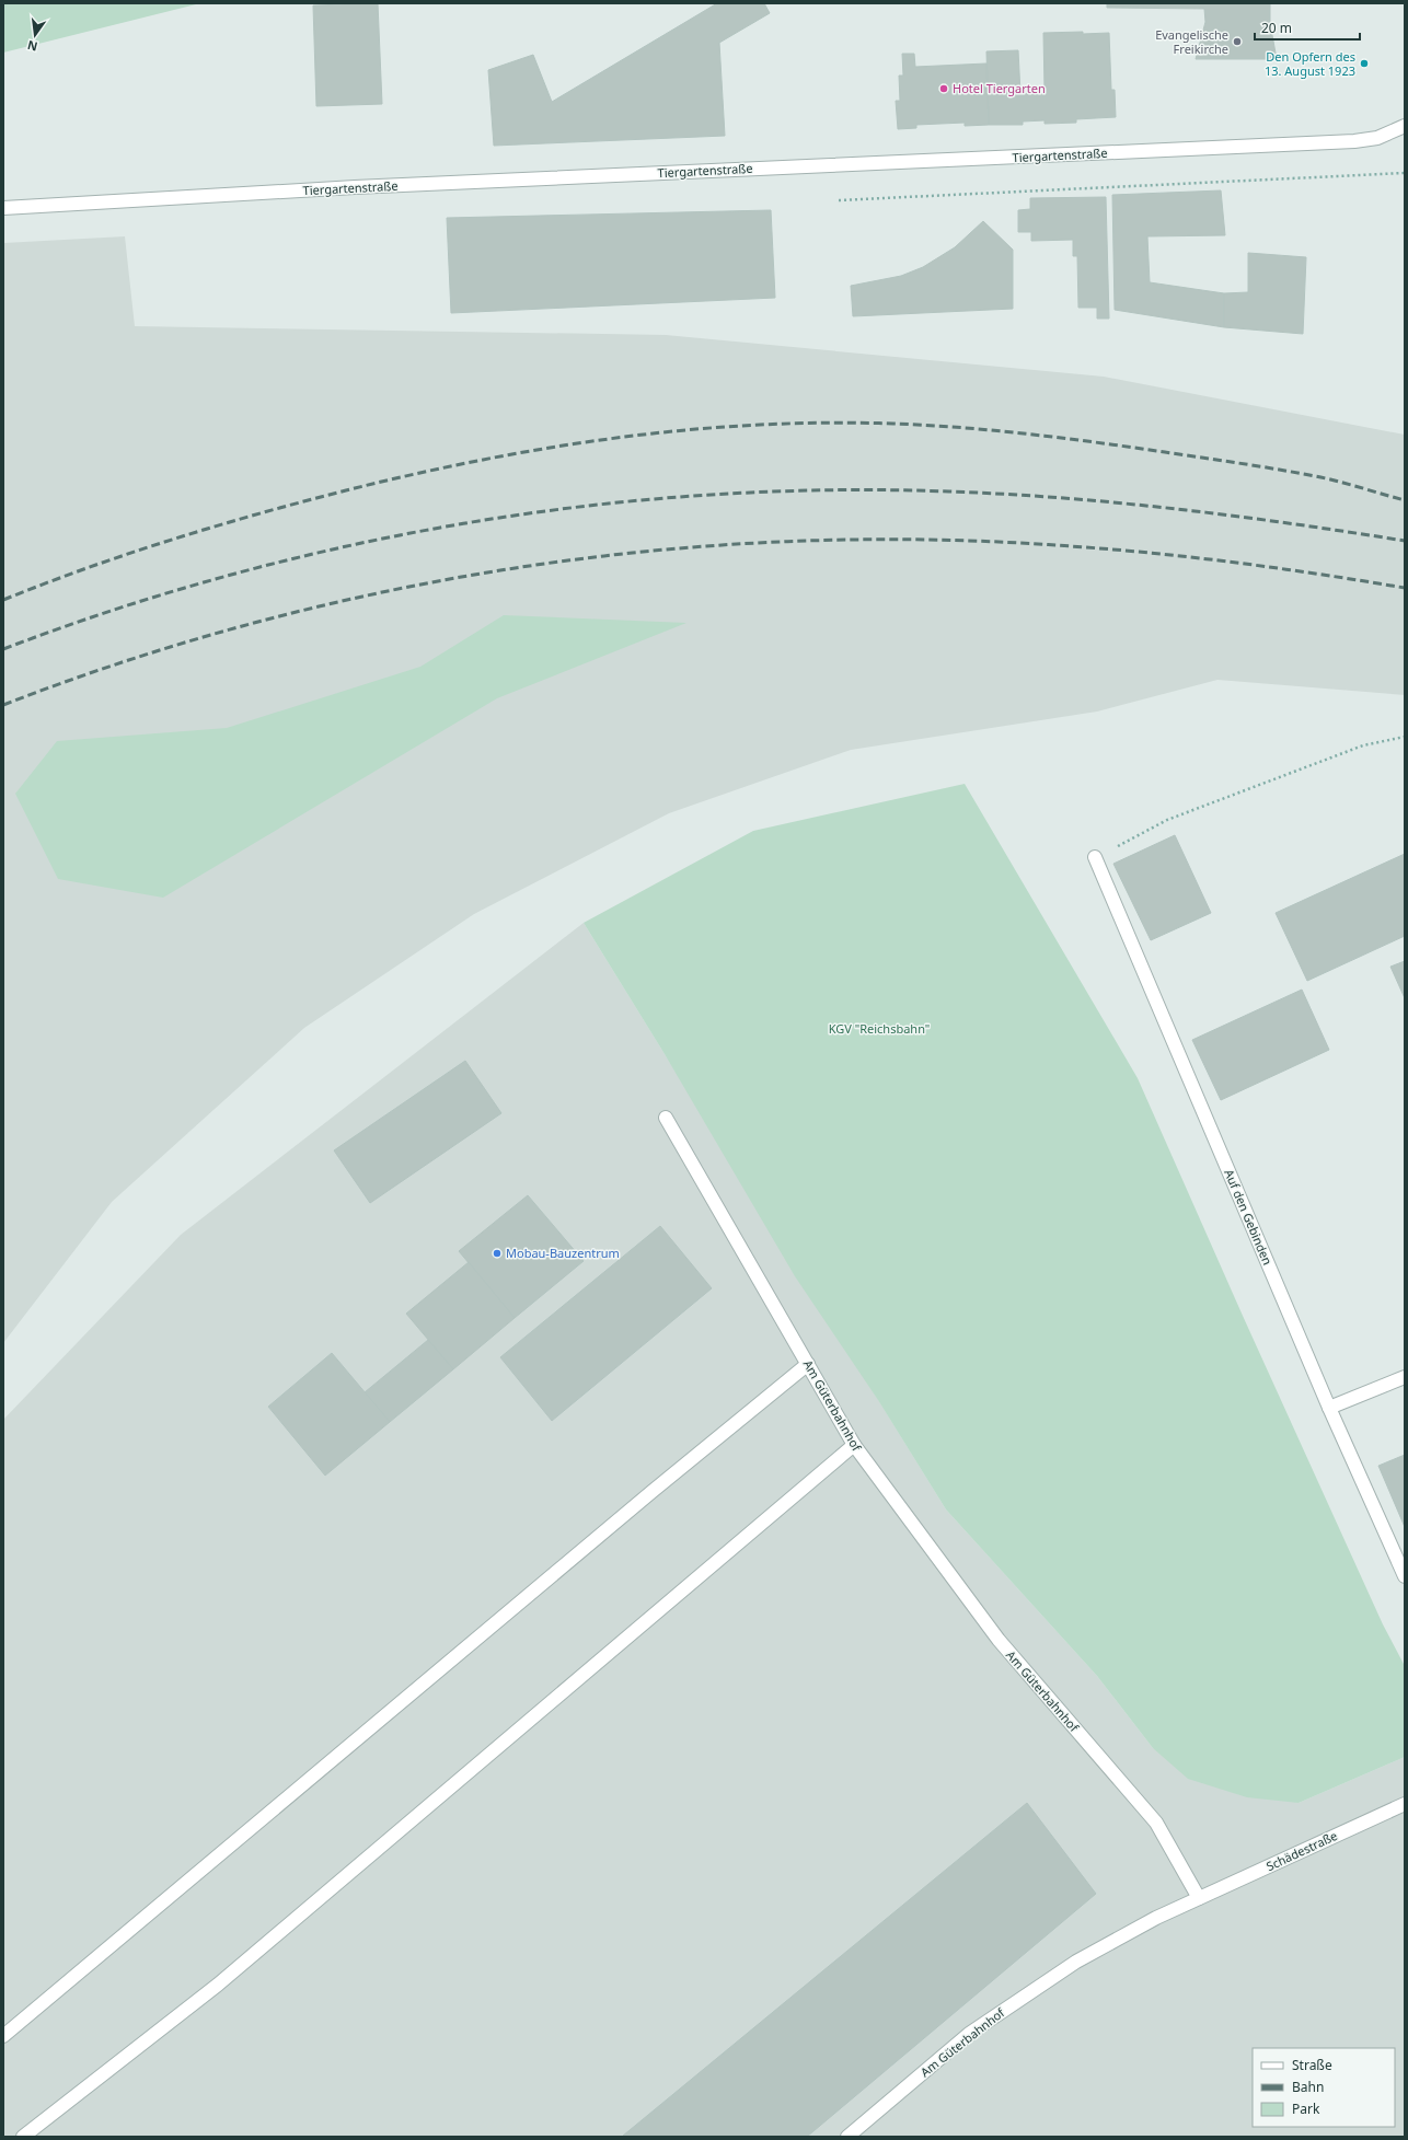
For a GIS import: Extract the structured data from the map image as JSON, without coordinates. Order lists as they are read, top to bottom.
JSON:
{
  "streets": {
    "street": [
      "Tiergartenstraße",
      "Auf den Gebinden",
      "Am Güterbahnhof",
      "Schädestraße"
    ]
  },
  "crossings": [
    ["Am Güterbahnhof", "Schädestraße"]
  ],
  "parks": ["KGV \"Reichsbahn\""],
  "places": [
    "Evangelische Freikirche",
    "Den Opfern des 13. August 1923",
    "Hotel Tiergarten",
    "Mobau-Bauzentrum"
  ],
  "legend": ["Straße", "Bahn", "Park"],
  "scale_bar": "20 m",
  "north": "bottom"
}
